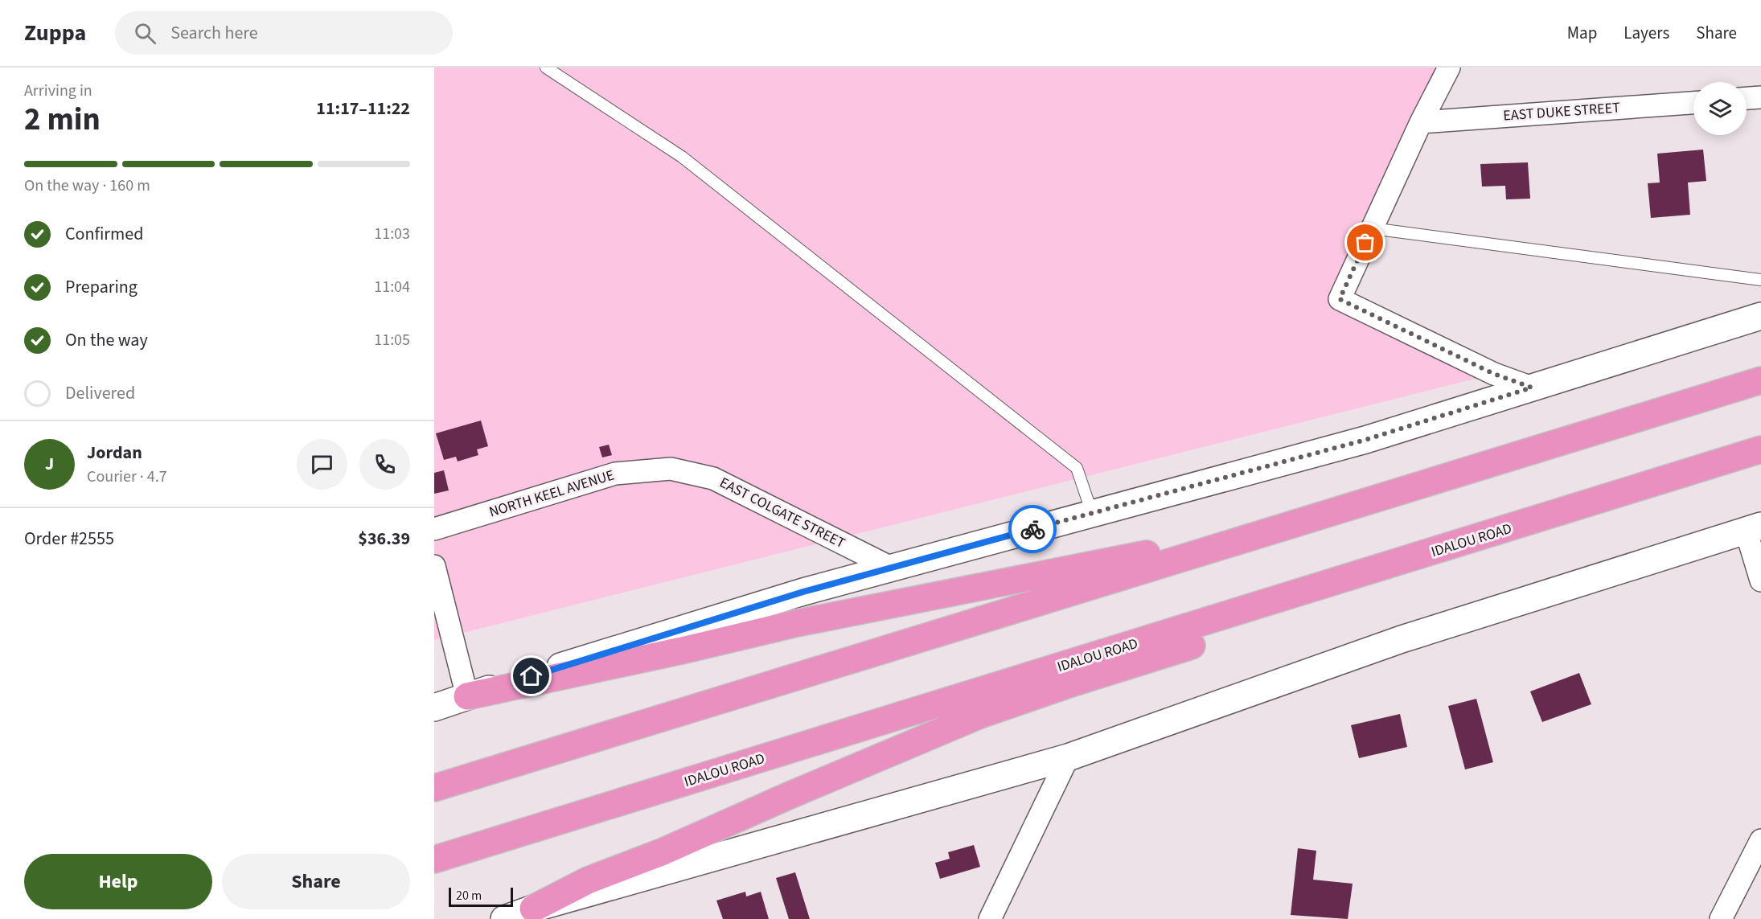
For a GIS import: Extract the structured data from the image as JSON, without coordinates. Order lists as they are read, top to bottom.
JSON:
{
  "streets": {
    "highway": ["IDALOU ROAD"],
    "street": ["EAST DUKE STREET", "NORTH KEEL AVENUE", "EAST COLGATE STREET"]
  },
  "crossings": [
    ["NORTH KEEL AVENUE", "EAST COLGATE STREET"]
  ],
  "scale_bar": "20 m",
  "page": {
    "header": "Zuppa",
    "search": "Search here",
    "nav": ["Map", "Layers", "Share"],
    "heading": ["2 min", "Arriving in", "11:17–11:22"],
    "panel": [
      "Jordan",
      "Courier · 4.7",
      "Order #2555",
      "$36.39"
    ],
    "bar": "On the way · 160 m",
    "list": [
      ["Confirmed", "11:03"],
      ["Preparing", "11:04"],
      ["On the way", "11:05"],
      "Delivered"
    ],
    "round": "J",
    "buttons": ["Help", "Share"],
    "scale": "20 m"
  }
}
